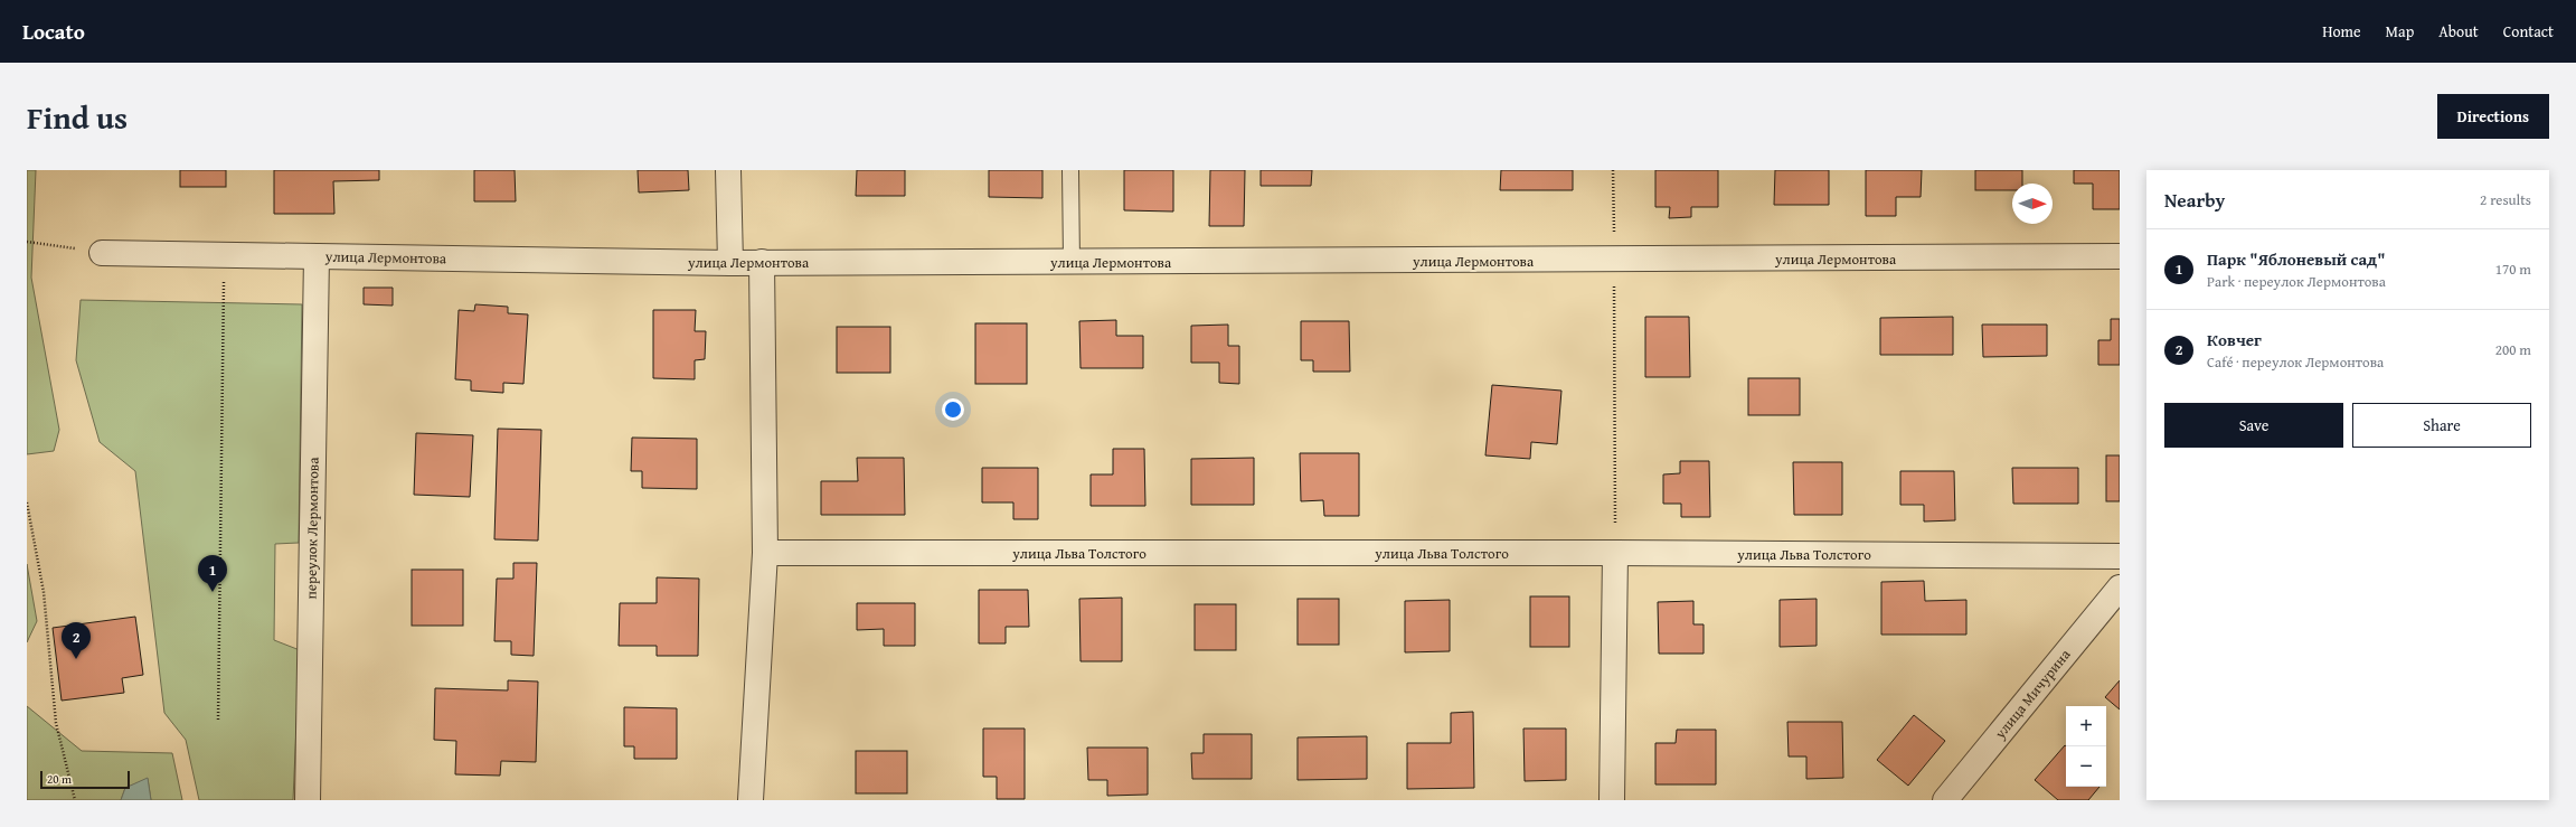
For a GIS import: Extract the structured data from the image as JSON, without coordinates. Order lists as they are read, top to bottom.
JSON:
{
  "streets": {
    "street": [
      "улица Лермонтова",
      "переулок Лермонтова",
      "улица Льва Толстого",
      "улица Мичурина"
    ]
  },
  "crossings": [
    ["улица Лермонтова", "переулок Лермонтова"]
  ],
  "scale_bar": "20 m",
  "north": "right",
  "page": {
    "header": "Locato",
    "nav": [
      "Home",
      "Map",
      "About",
      "Contact"
    ],
    "title": "Find us",
    "buttons": [
      "Directions",
      ["Save", "Share"]
    ],
    "heading": ["Nearby", "2 results"],
    "list": [
      {
        "mark": "1",
        "name": "Парк \"Яблоневый сад\"",
        "note": "Park · переулок Лермонтова",
        "value": "170 m"
      },
      {
        "mark": "2",
        "name": "Ковчег",
        "note": "Café · переулок Лермонтова",
        "value": "200 m"
      }
    ],
    "pins": ["1", "2"],
    "map_buttons": ["+", "−"],
    "scale": "20 m"
  }
}
